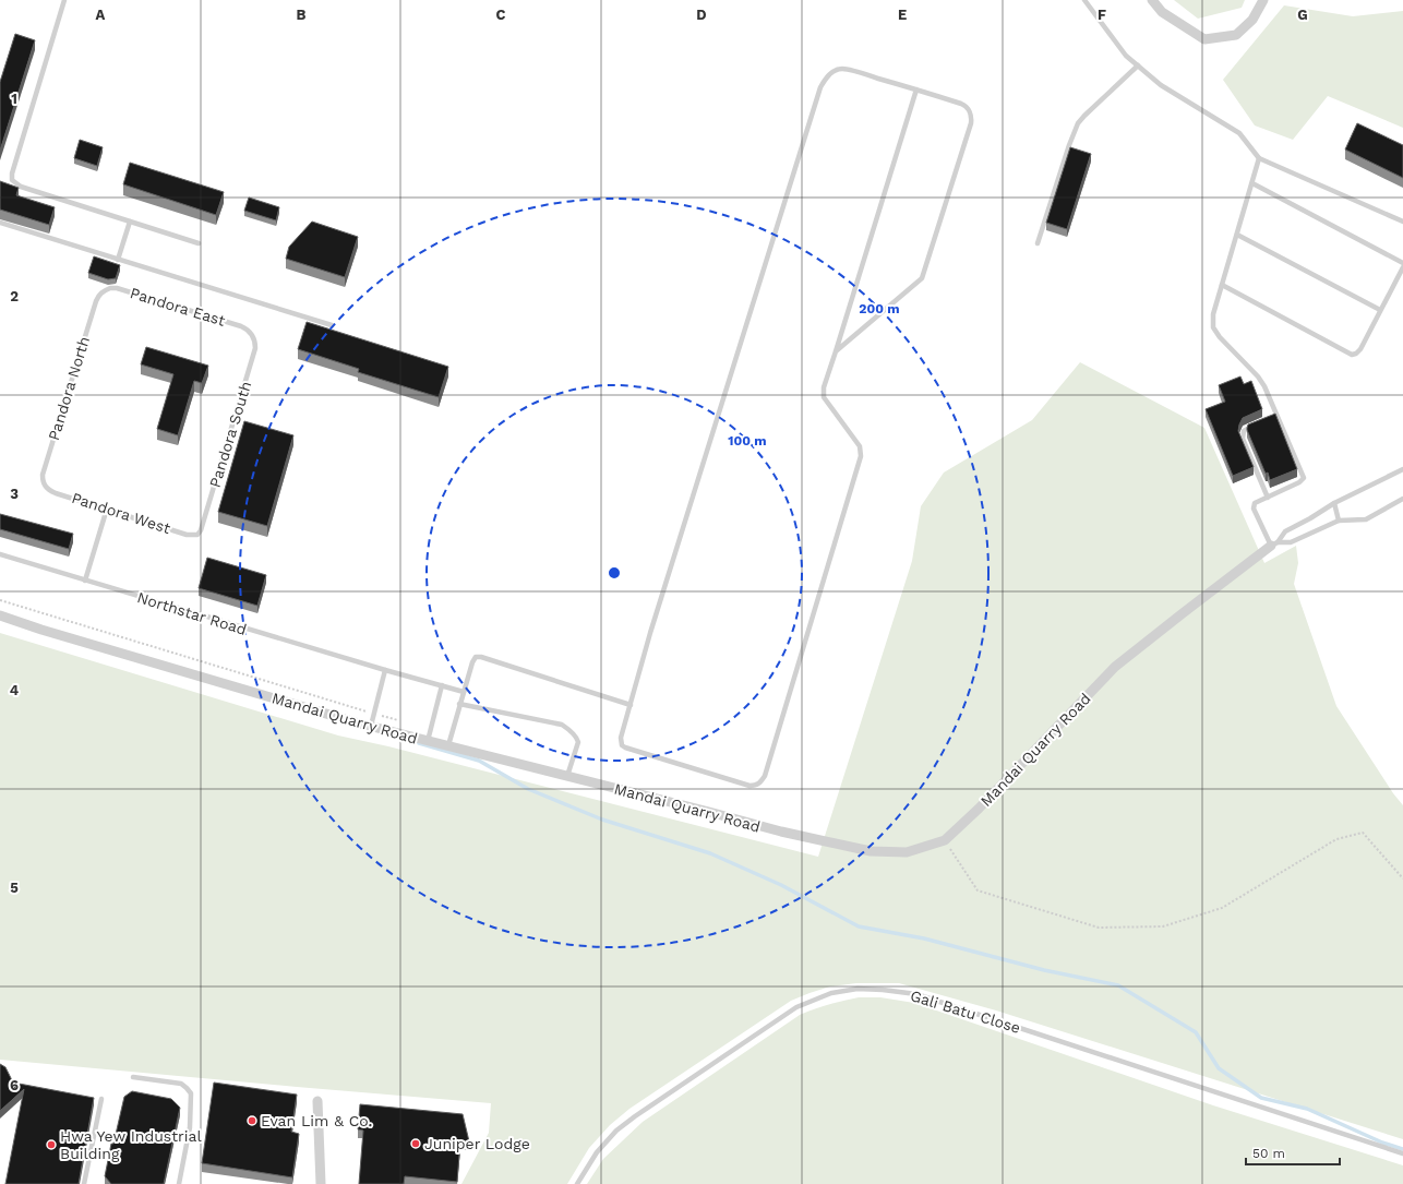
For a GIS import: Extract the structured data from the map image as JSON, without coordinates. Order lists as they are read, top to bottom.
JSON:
{
  "streets": {
    "street": ["Mandai Quarry Road"],
    "lane": [
      "Pandora East",
      "Pandora North",
      "Pandora South",
      "Pandora West",
      "Northstar Road",
      "Gali Batu Close"
    ]
  },
  "crossings": [
    ["Pandora East", "Pandora North"],
    ["Pandora East", "Pandora South"],
    ["Pandora North", "Pandora West"],
    ["Pandora South", "Pandora West"]
  ],
  "places": ["Evan Lim & Co.", "Juniper Lodge", "Hwa Yew Industrial Building"],
  "scale_bar": "50 m",
  "grid": {
    "columns": [
      "A",
      "B",
      "C",
      "D",
      "E",
      "F",
      "G"
    ],
    "rows": [
      "1",
      "2",
      "3",
      "4",
      "5",
      "6"
    ]
  },
  "rings": ["200 m", "100 m"]
}
